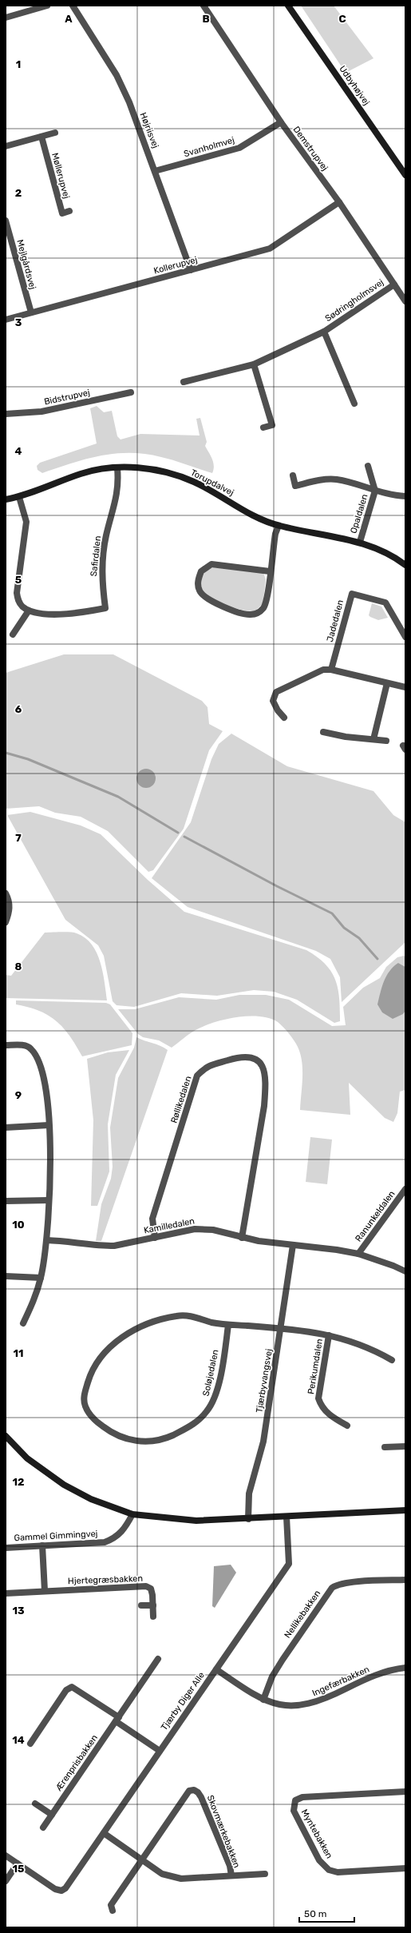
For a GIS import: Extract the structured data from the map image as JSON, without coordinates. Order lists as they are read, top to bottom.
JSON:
{
  "streets": {
    "street": [
      "Udbyhøjvej",
      "Højriisvej",
      "Svanholmvej",
      "Demstrupvej",
      "Møllerupvej",
      "Mejlgårdsvej",
      "Kollerupvej",
      "Sødringholmsvej",
      "Bidstrupvej",
      "Torupdalvej",
      "Opaldalen",
      "Safirdalen",
      "Jadedalen",
      "Røllikedalen",
      "Ranunkeldalen",
      "Kamilledalen",
      "Perikumdalen",
      "Soløjedalen",
      "Tjærbyvangsvej",
      "Gammel Gimmingvej",
      "Hjertegræsbakken",
      "Nellikebakken",
      "Ingefærbakken",
      "Tjærby Diger Alle",
      "Ærenprisbakken",
      "Skovmærkebakken",
      "Myntebakken"
    ]
  },
  "crossings": [
    ["Højriisvej", "Svanholmvej"],
    ["Højriisvej", "Kollerupvej"],
    ["Svanholmvej", "Demstrupvej"],
    ["Demstrupvej", "Kollerupvej"],
    ["Demstrupvej", "Sødringholmsvej"],
    ["Mejlgårdsvej", "Kollerupvej"],
    ["Torupdalvej", "Opaldalen"],
    ["Torupdalvej", "Safirdalen"],
    ["Røllikedalen", "Kamilledalen"],
    ["Ranunkeldalen", "Kamilledalen"],
    ["Ranunkeldalen", "Tjærbyvangsvej"],
    ["Kamilledalen", "Tjærbyvangsvej"],
    ["Perikumdalen", "Soløjedalen"],
    ["Perikumdalen", "Tjærbyvangsvej"],
    ["Soløjedalen", "Tjærbyvangsvej"],
    ["Nellikebakken", "Ingefærbakken"],
    ["Ingefærbakken", "Tjærby Diger Alle"],
    ["Tjærby Diger Alle", "Skovmærkebakken"]
  ],
  "scale_bar": "50 m",
  "grid": {
    "columns": ["A", "B", "C"],
    "rows": [
      "1",
      "2",
      "3",
      "4",
      "5",
      "6",
      "7",
      "8",
      "9",
      "10",
      "11",
      "12",
      "13",
      "14",
      "15"
    ]
  }
}
